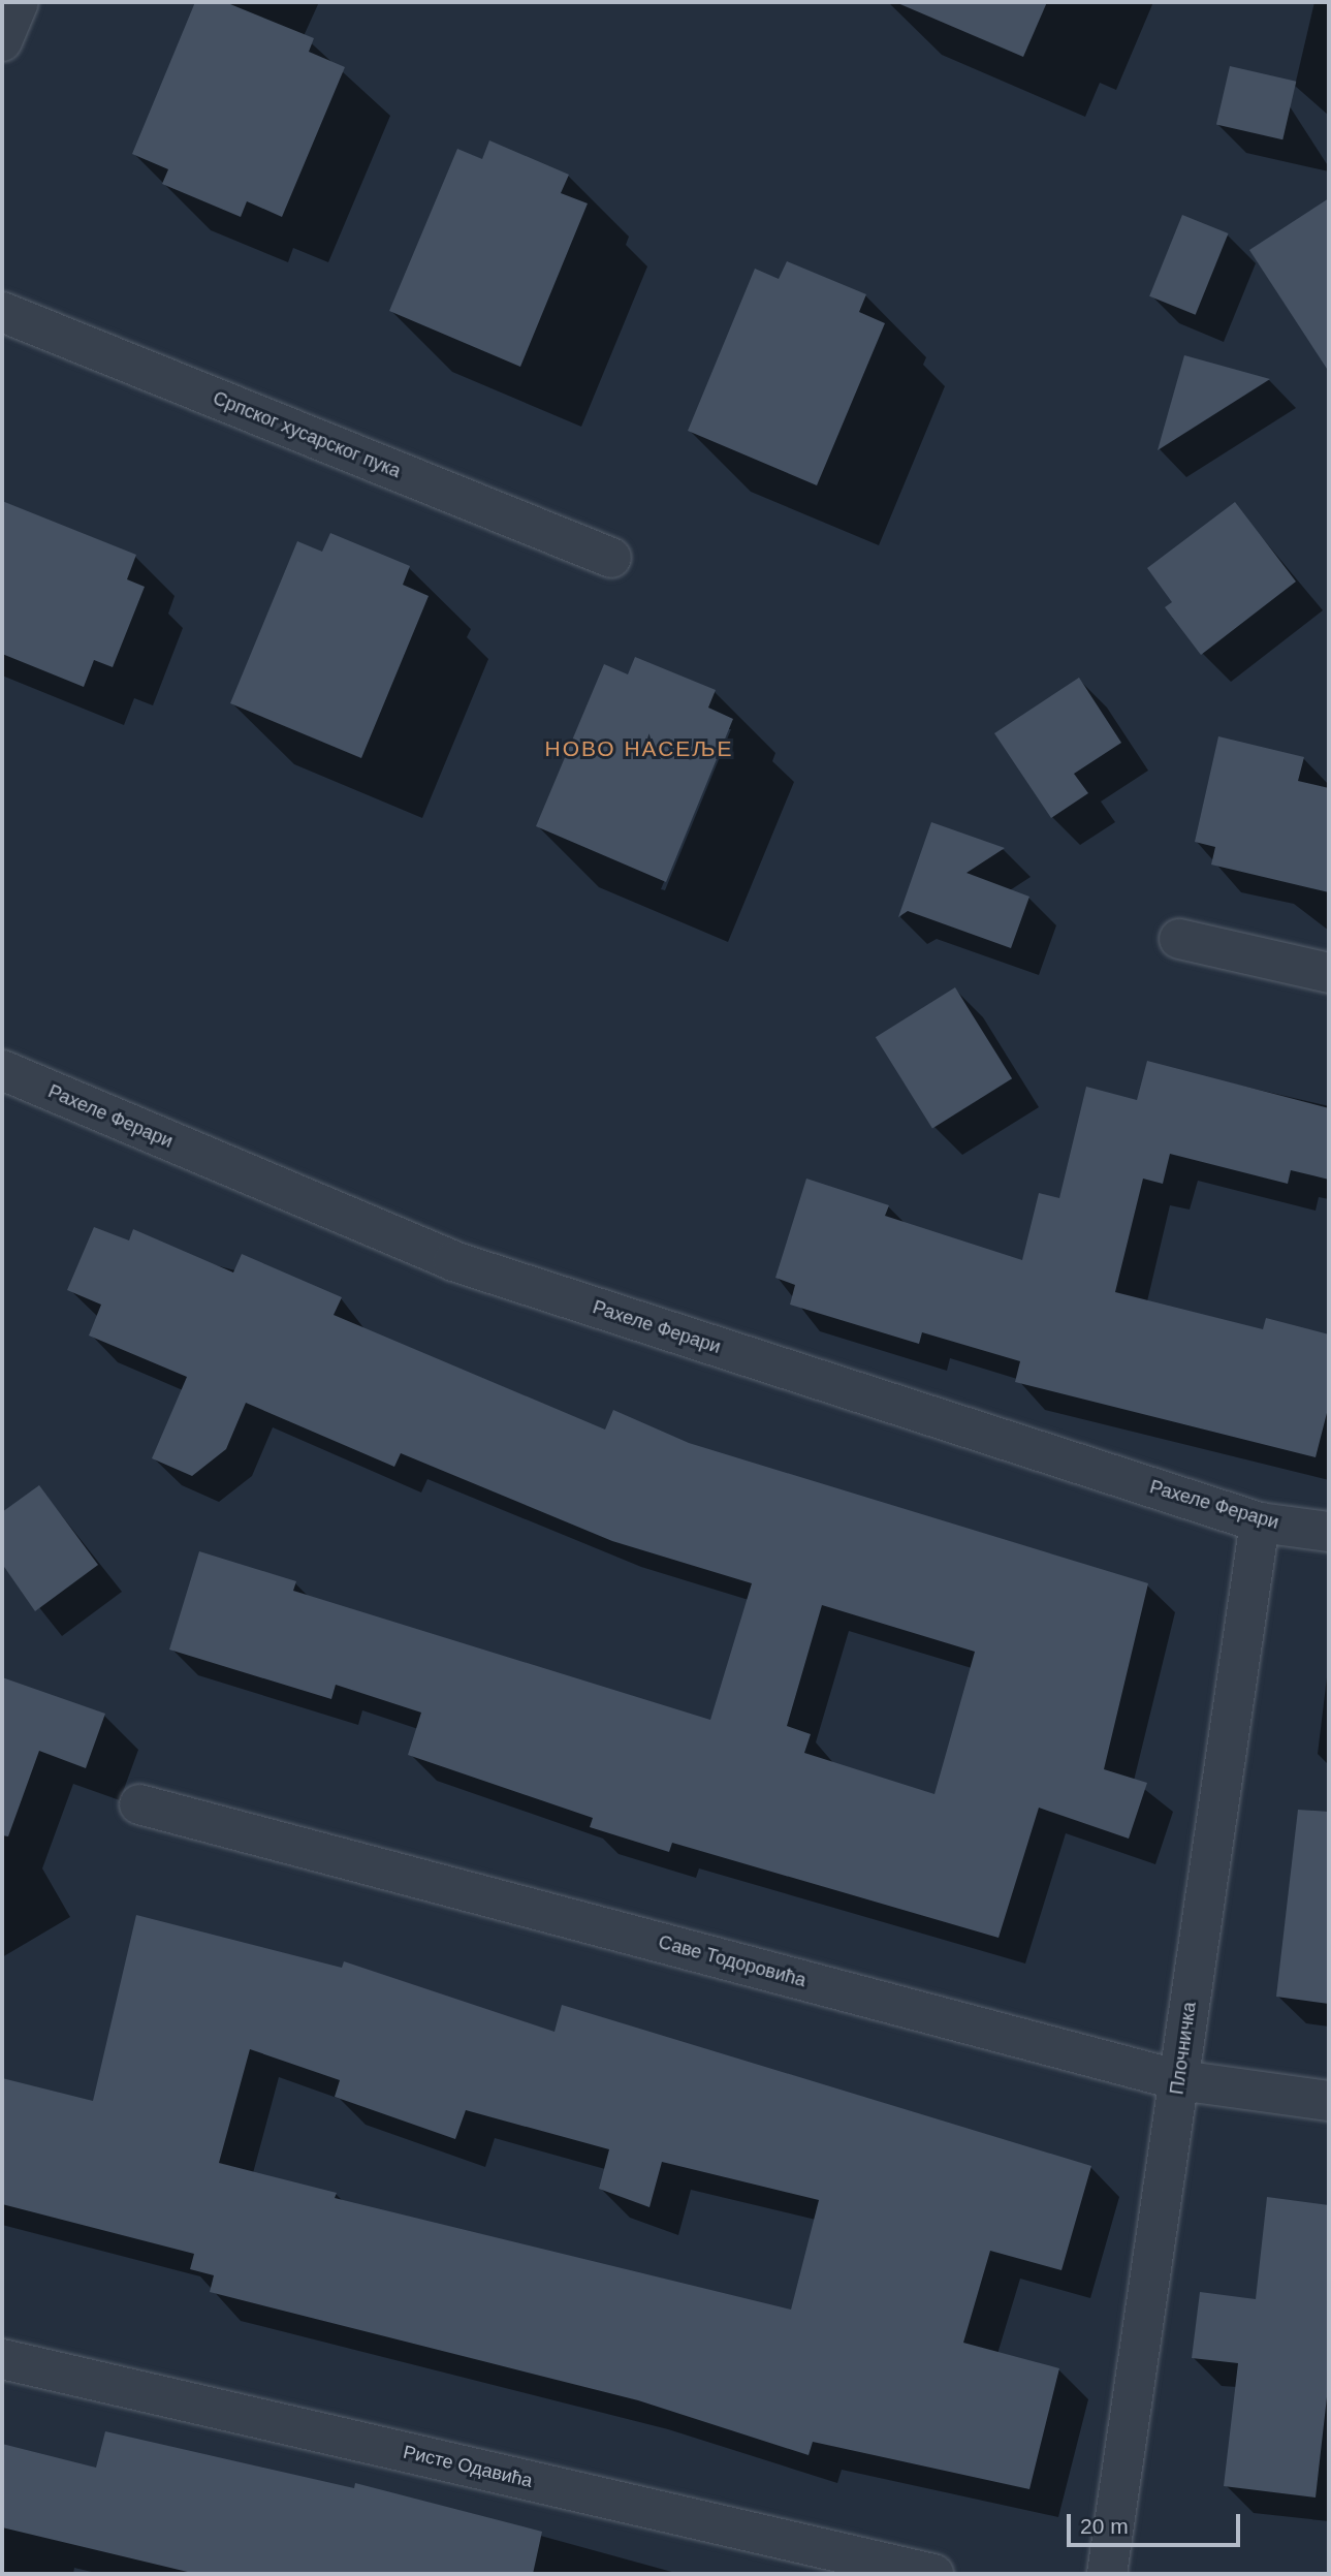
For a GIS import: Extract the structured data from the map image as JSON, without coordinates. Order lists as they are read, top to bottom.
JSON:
{
  "streets": {
    "street": [
      "Српског хусарског пука",
      "Рахеле Ферари",
      "Саве Тодоровића",
      "Плочничка",
      "Ристе Одавића"
    ]
  },
  "crossings": [
    ["Рахеле Ферари", "Плочничка"],
    ["Саве Тодоровића", "Плочничка"]
  ],
  "districts": ["НОВО НАСЕЉЕ"],
  "scale_bar": "20 m"
}
